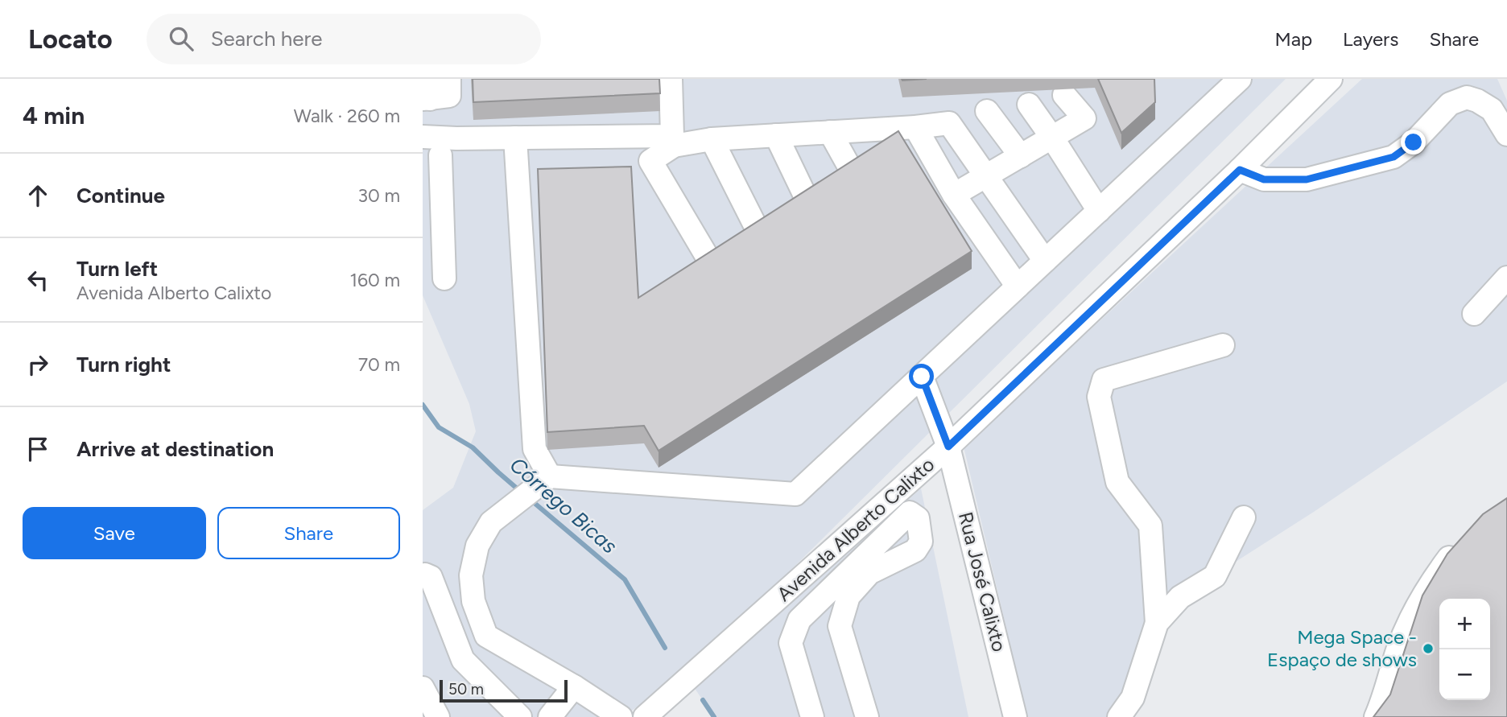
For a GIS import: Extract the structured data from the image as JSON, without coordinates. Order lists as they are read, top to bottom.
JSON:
{
  "streets": {
    "street": ["Avenida Alberto Calixto", "Rua José Calixto"]
  },
  "crossings": [
    ["Avenida Alberto Calixto", "Rua José Calixto"]
  ],
  "water": ["Córrego Bicas"],
  "places": ["Mega Space - Espaço de shows"],
  "scale_bar": "50 m",
  "page": {
    "header": "Locato",
    "search": "Search here",
    "nav": ["Map", "Layers", "Share"],
    "heading": ["4 min", "Walk · 260 m"],
    "list": [
      ["Continue", "30 m"],
      ["Turn left", "Avenida Alberto Calixto", "160 m"],
      ["Turn right", "70 m"],
      "Arrive at destination"
    ],
    "buttons": ["Save", "Share"],
    "map_buttons": ["+", "−"],
    "scale": "50 m"
  }
}
